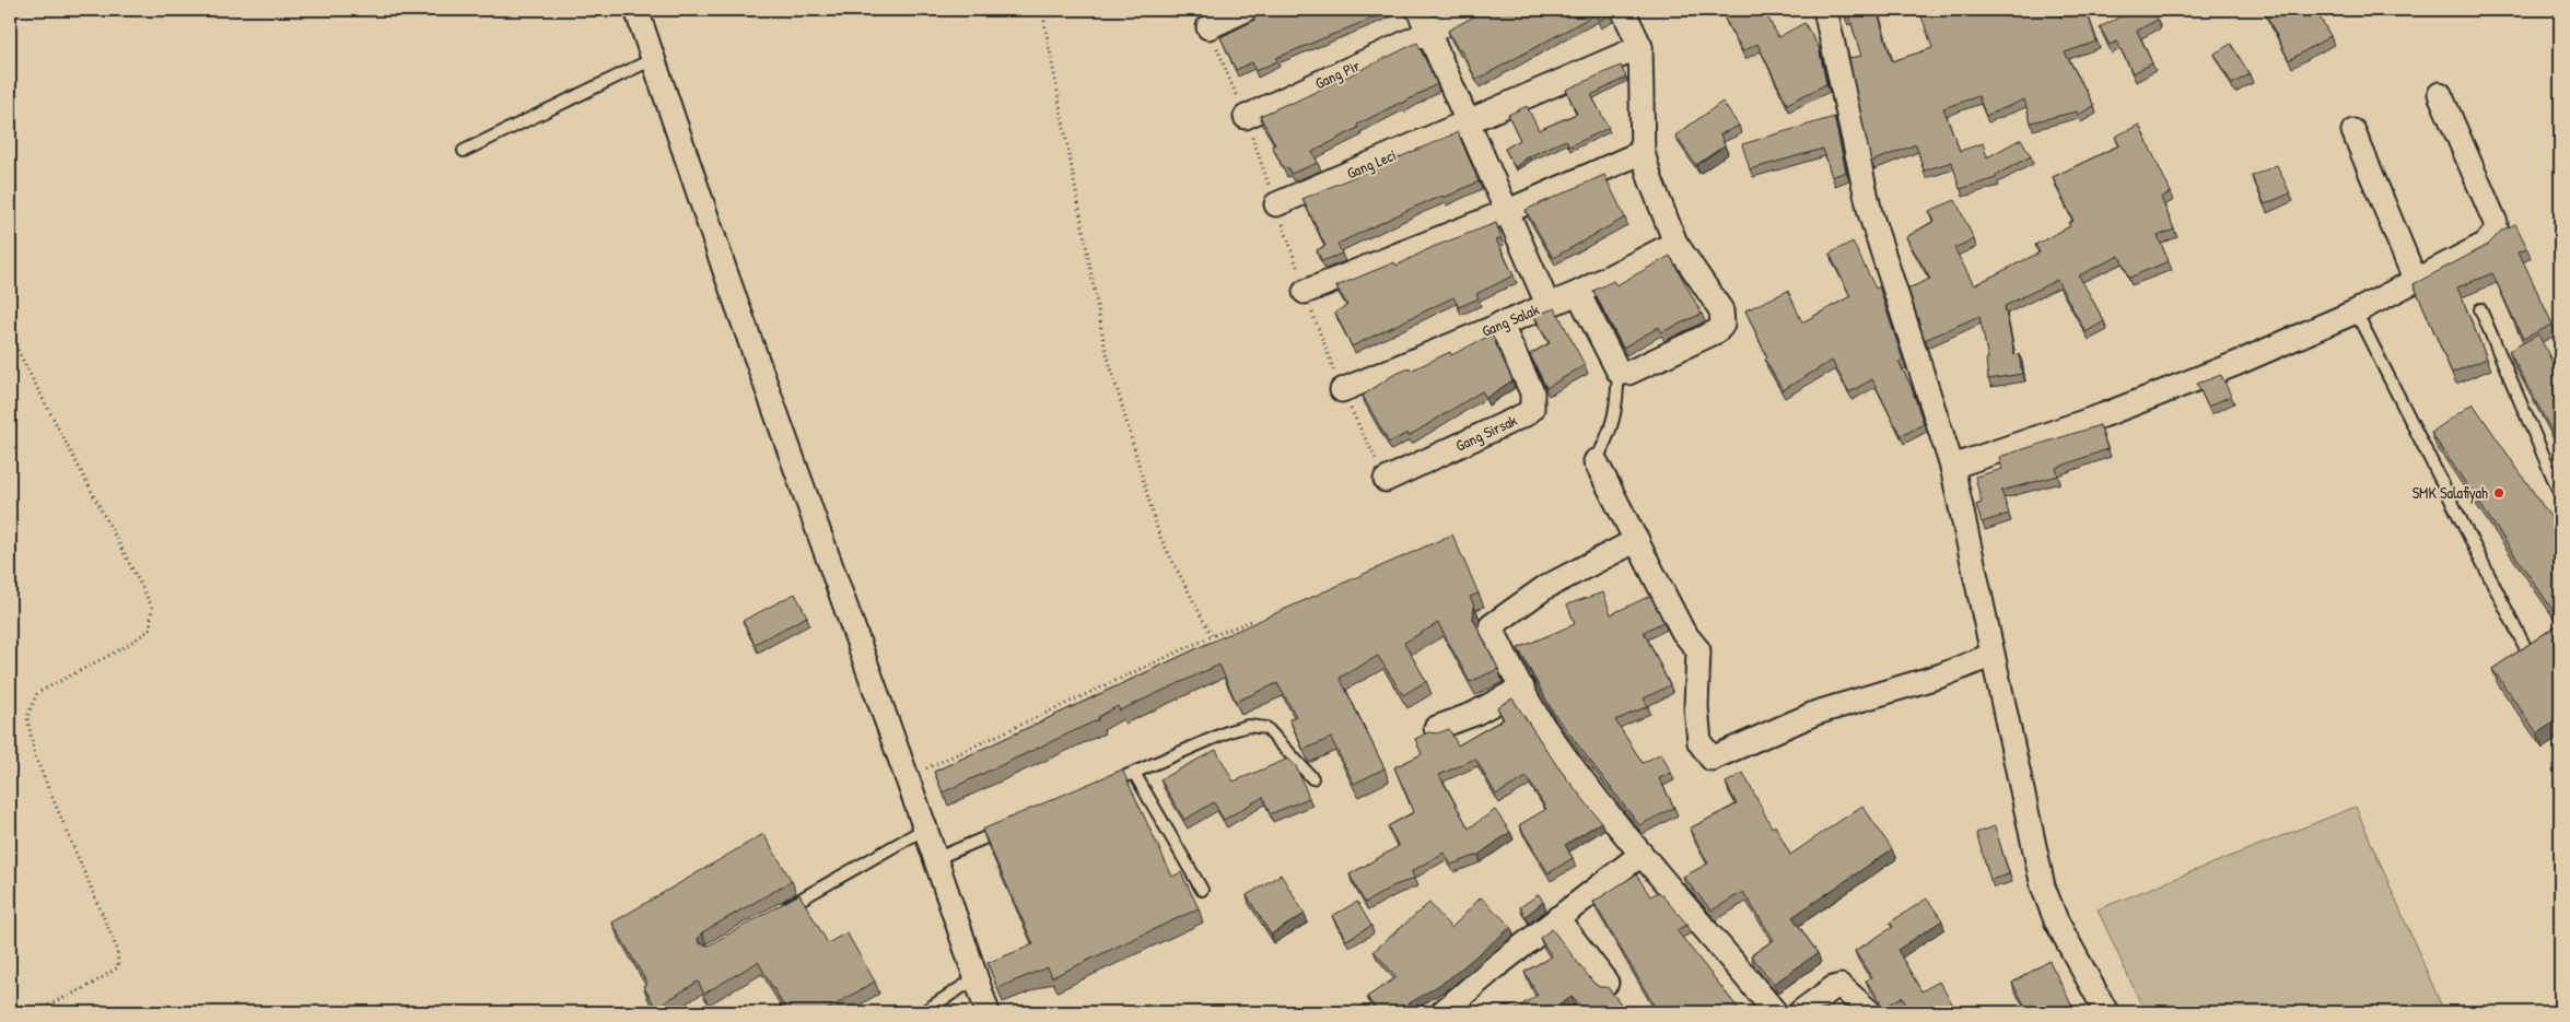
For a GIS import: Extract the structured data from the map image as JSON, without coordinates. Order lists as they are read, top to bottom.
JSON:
{
  "streets": {
    "street": [
      "Gang Pir",
      "Gang Leci",
      "Gang Salak",
      "Gang Sirsak"
    ]
  },
  "crossings": [
    ["Gang Salak", "Gang Sirsak"]
  ],
  "places": ["SMK Salafiyah"]
}
